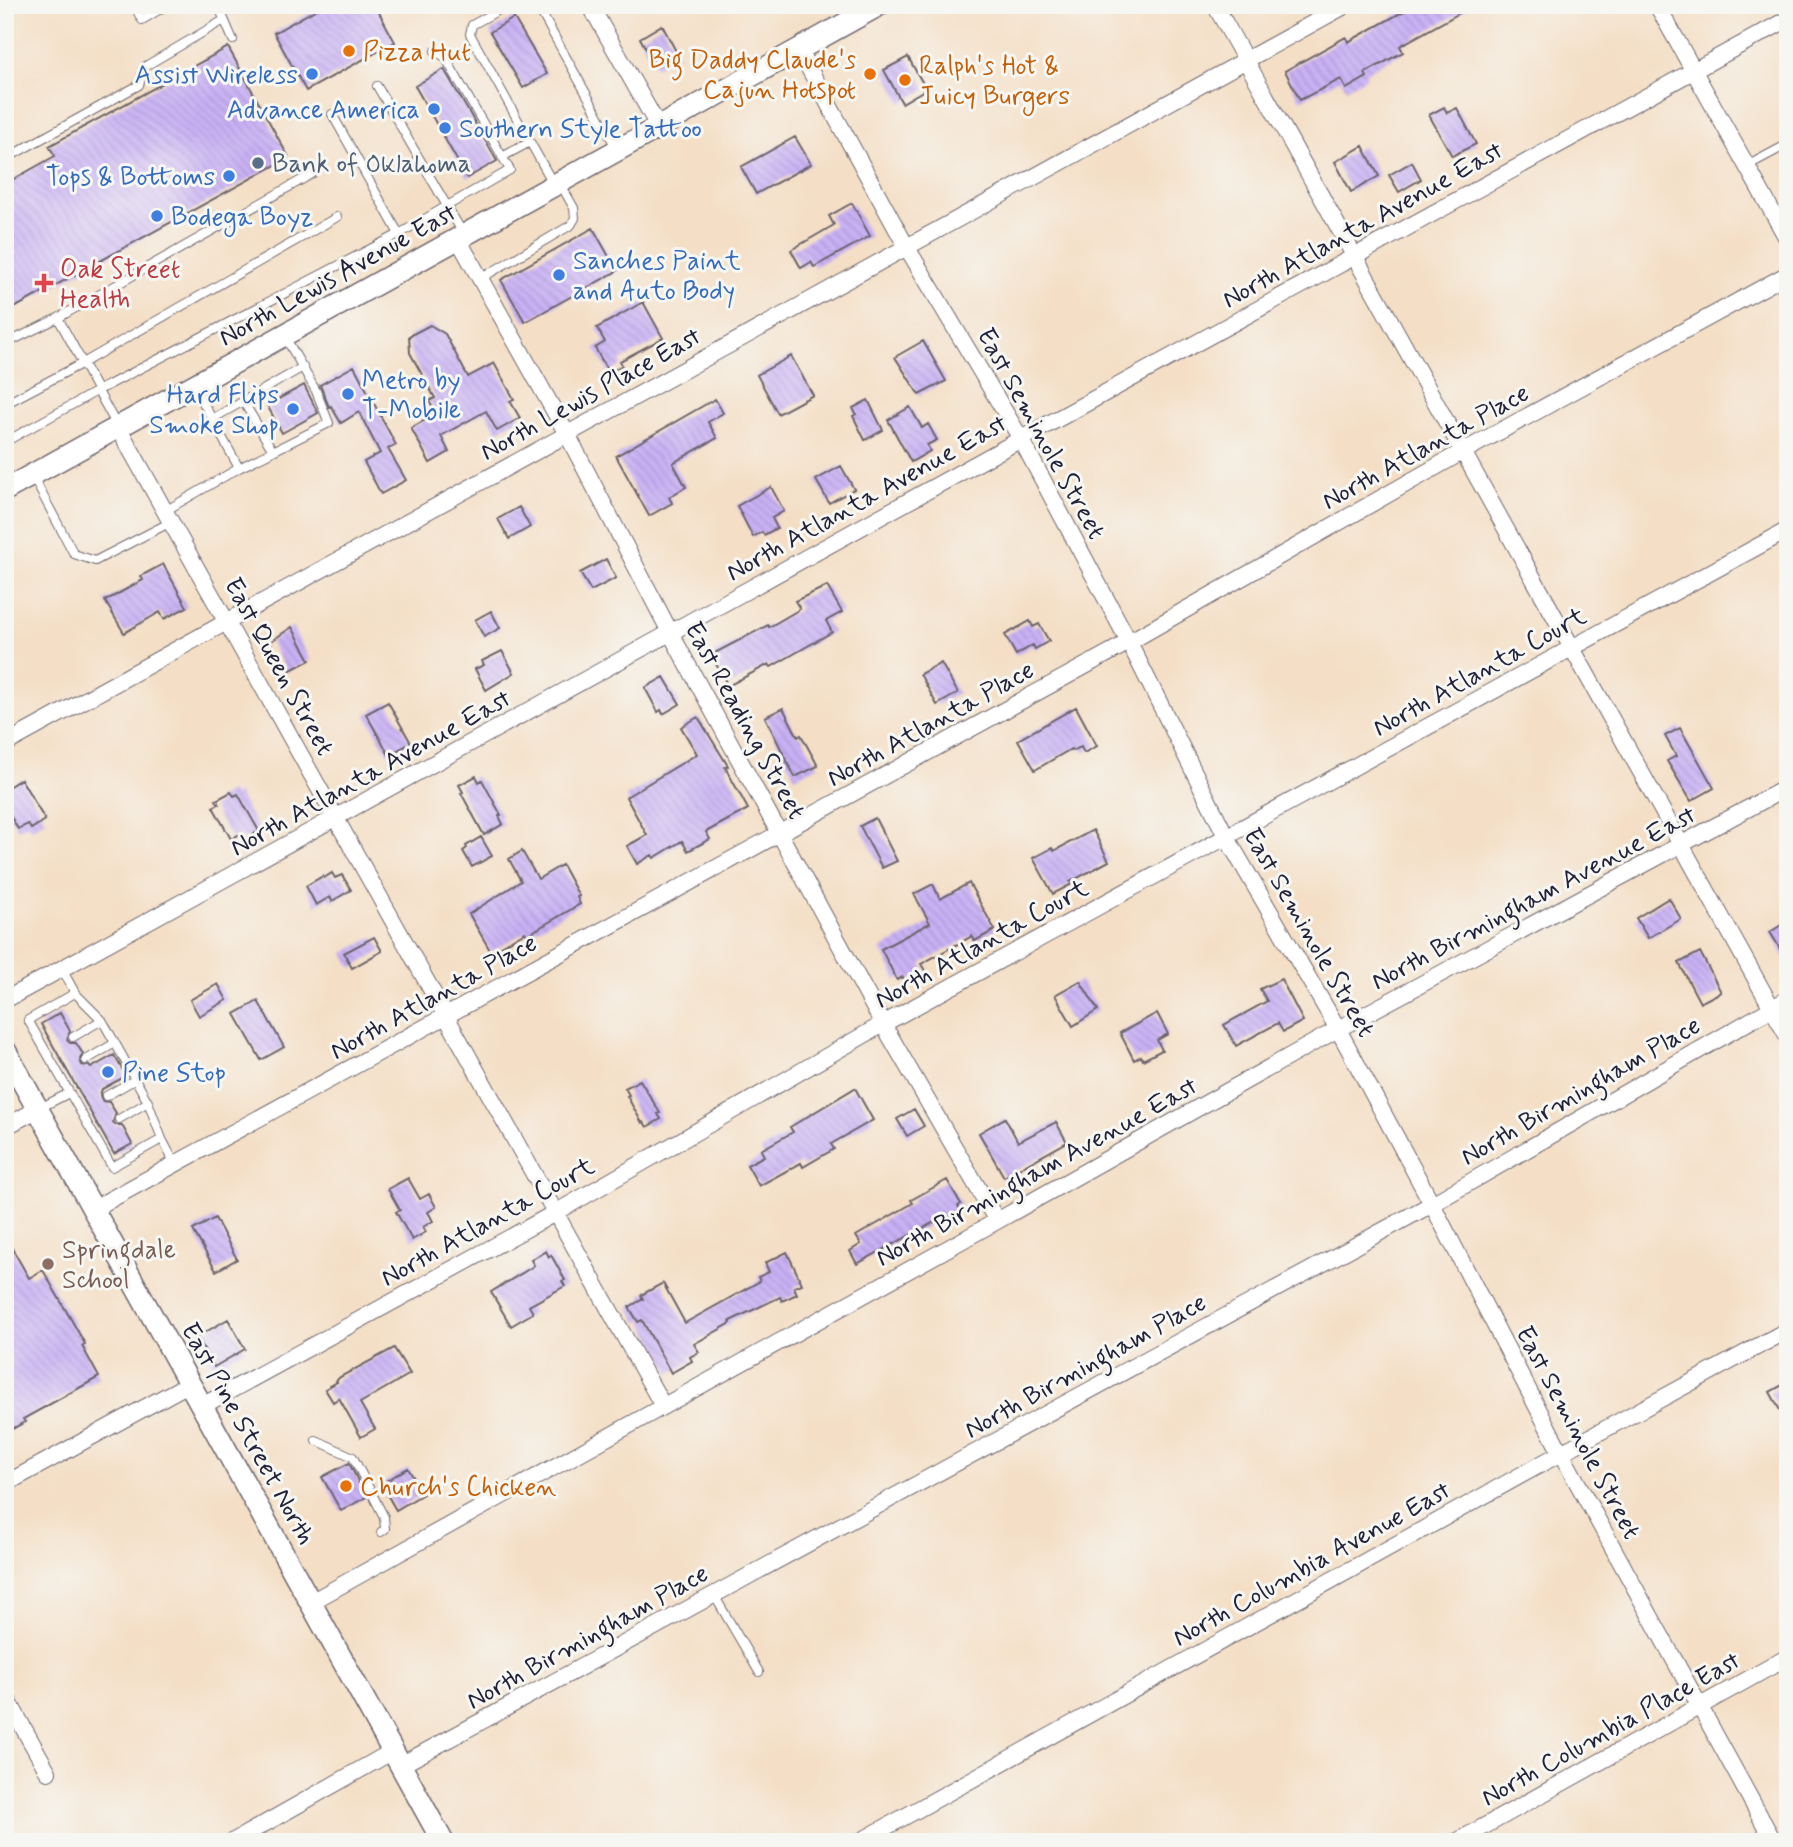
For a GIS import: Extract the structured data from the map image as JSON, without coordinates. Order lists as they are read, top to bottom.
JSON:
{
  "streets": {
    "main road": ["North Lewis Avenue East", "East Pine Street North"],
    "street": [
      "North Atlanta Avenue East",
      "North Lewis Place East",
      "East Seminole Street",
      "North Atlanta Place",
      "East Queen Street",
      "North Atlanta Court",
      "East Reading Street",
      "North Birmingham Avenue East",
      "North Birmingham Place",
      "North Columbia Avenue East",
      "North Columbia Place East"
    ]
  },
  "crossings": [
    ["North Atlanta Avenue East", "East Seminole Street"],
    ["North Atlanta Avenue East", "East Queen Street"],
    ["North Atlanta Avenue East", "East Reading Street"],
    ["North Lewis Avenue East", "East Seminole Street"],
    ["North Lewis Avenue East", "East Queen Street"],
    ["North Lewis Avenue East", "East Reading Street"],
    ["North Lewis Place East", "East Seminole Street"],
    ["North Lewis Place East", "East Queen Street"],
    ["North Lewis Place East", "East Reading Street"],
    ["East Seminole Street", "North Atlanta Place"],
    ["East Seminole Street", "North Atlanta Court"],
    ["East Seminole Street", "North Birmingham Avenue East"],
    ["East Seminole Street", "North Birmingham Place"],
    ["East Seminole Street", "North Columbia Avenue East"],
    ["East Seminole Street", "North Columbia Place East"],
    ["North Atlanta Place", "East Queen Street"],
    ["North Atlanta Place", "East Reading Street"],
    ["North Atlanta Place", "East Pine Street North"],
    ["East Queen Street", "North Atlanta Court"],
    ["East Queen Street", "North Birmingham Avenue East"],
    ["North Atlanta Court", "East Reading Street"],
    ["North Atlanta Court", "East Pine Street North"],
    ["East Reading Street", "North Birmingham Avenue East"],
    ["North Birmingham Avenue East", "East Pine Street North"],
    ["North Birmingham Place", "East Pine Street North"]
  ],
  "places": {
    "other": [
      "Pizza Hut",
      "Assist Wireless",
      "Big Daddy Claude's Cajun Hotspot",
      "Ralph's Hot & Juicy Burgers",
      "Advance America",
      "Southern Style Tattoo",
      "Bank of Oklahoma",
      "Tops & Bottoms",
      "Bodega Boyz",
      "Sanches Paint and Auto Body",
      "Metro by T-Mobile",
      "Hard Flips Smoke Shop",
      "Pine Stop",
      "Springdale School",
      "Church's Chicken"
    ],
    "health": ["Oak Street Health"]
  }
}
